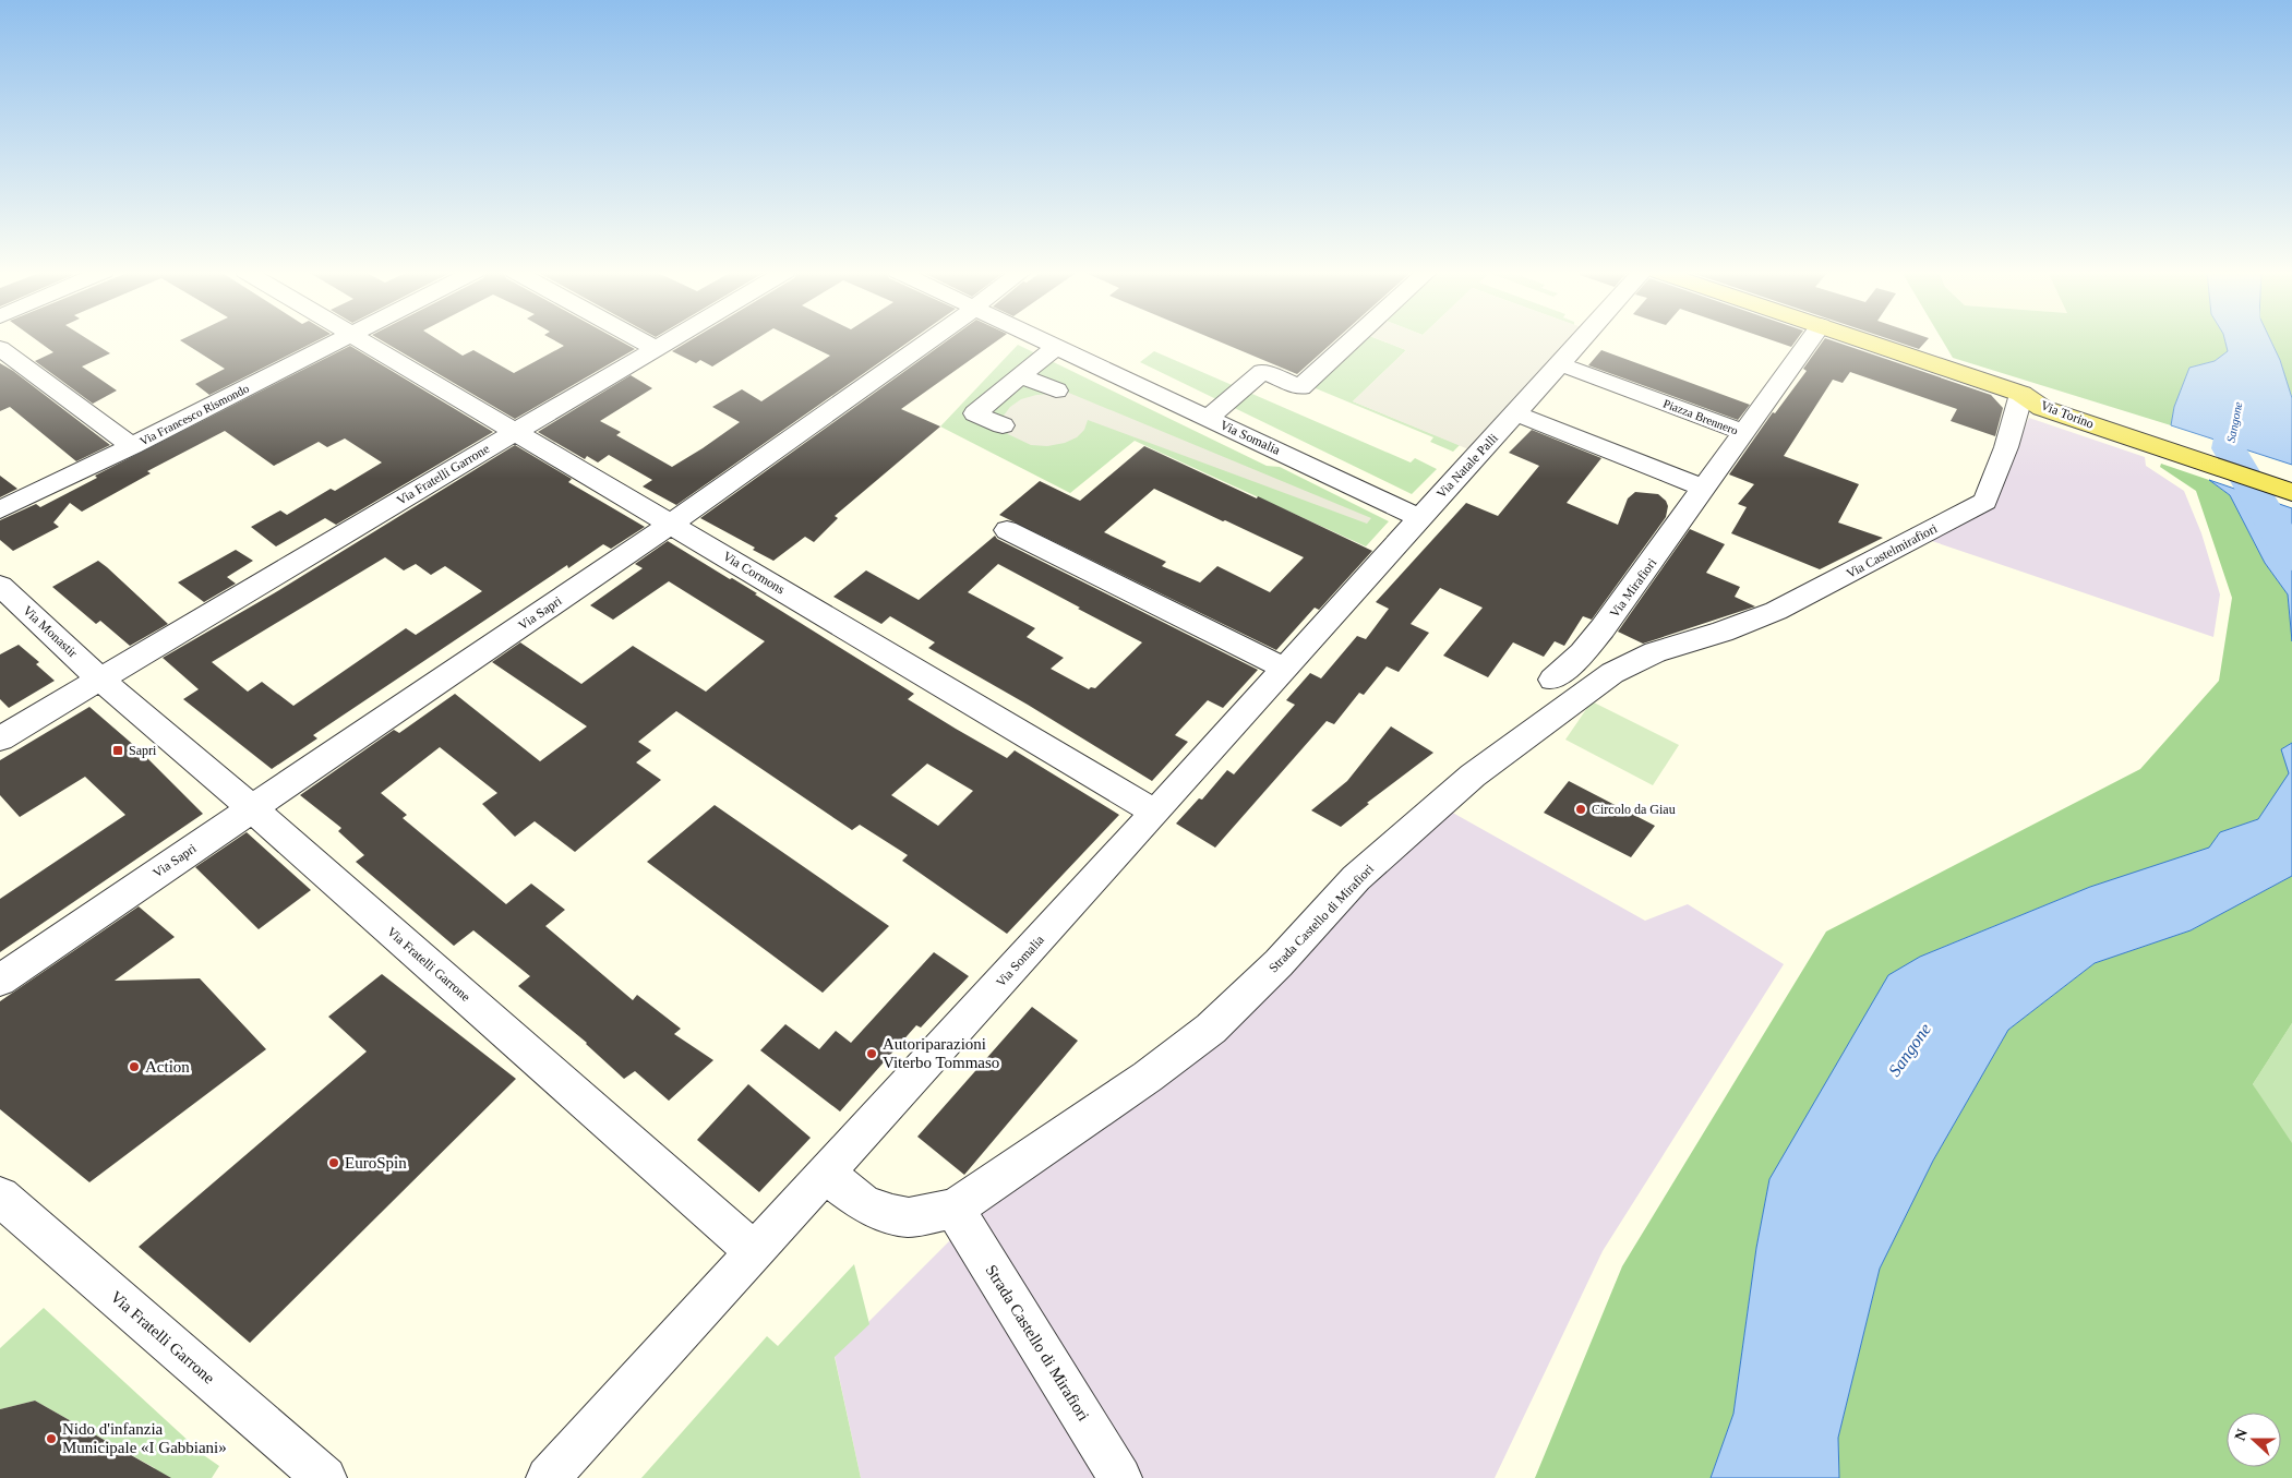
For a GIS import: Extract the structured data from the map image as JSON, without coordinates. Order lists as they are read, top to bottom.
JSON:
{
  "streets": {
    "main road": ["Via Torino"],
    "street": [
      "Via Francesco Rismondo",
      "Piazza Brennero",
      "Via Somalia",
      "Via Natale Palli",
      "Via Fratelli Garrone",
      "Via Castelmirafiori",
      "Via Cormons",
      "Via Mirafiori",
      "Via Sapri",
      "Via Monastir",
      "Strada Castello di Mirafiori"
    ]
  },
  "crossings": [
    ["Via Torino", "Via Castelmirafiori"],
    ["Piazza Brennero", "Via Mirafiori"],
    ["Via Somalia", "Via Natale Palli"],
    ["Via Somalia", "Via Fratelli Garrone"],
    ["Via Somalia", "Via Cormons"],
    ["Via Somalia", "Strada Castello di Mirafiori"],
    ["Via Fratelli Garrone", "Via Sapri"],
    ["Via Fratelli Garrone", "Via Monastir"],
    ["Via Castelmirafiori", "Strada Castello di Mirafiori"],
    ["Via Cormons", "Via Sapri"]
  ],
  "water": ["Sangone"],
  "places": {
    "transit": ["Sapri"],
    "other": [
      "Circolo da Giau",
      "Autoriparazioni Viterbo Tommaso",
      "Action",
      "EuroSpin",
      "Nido d'infanzia Municipale «I Gabbiani»"
    ]
  },
  "north": "left"
}
